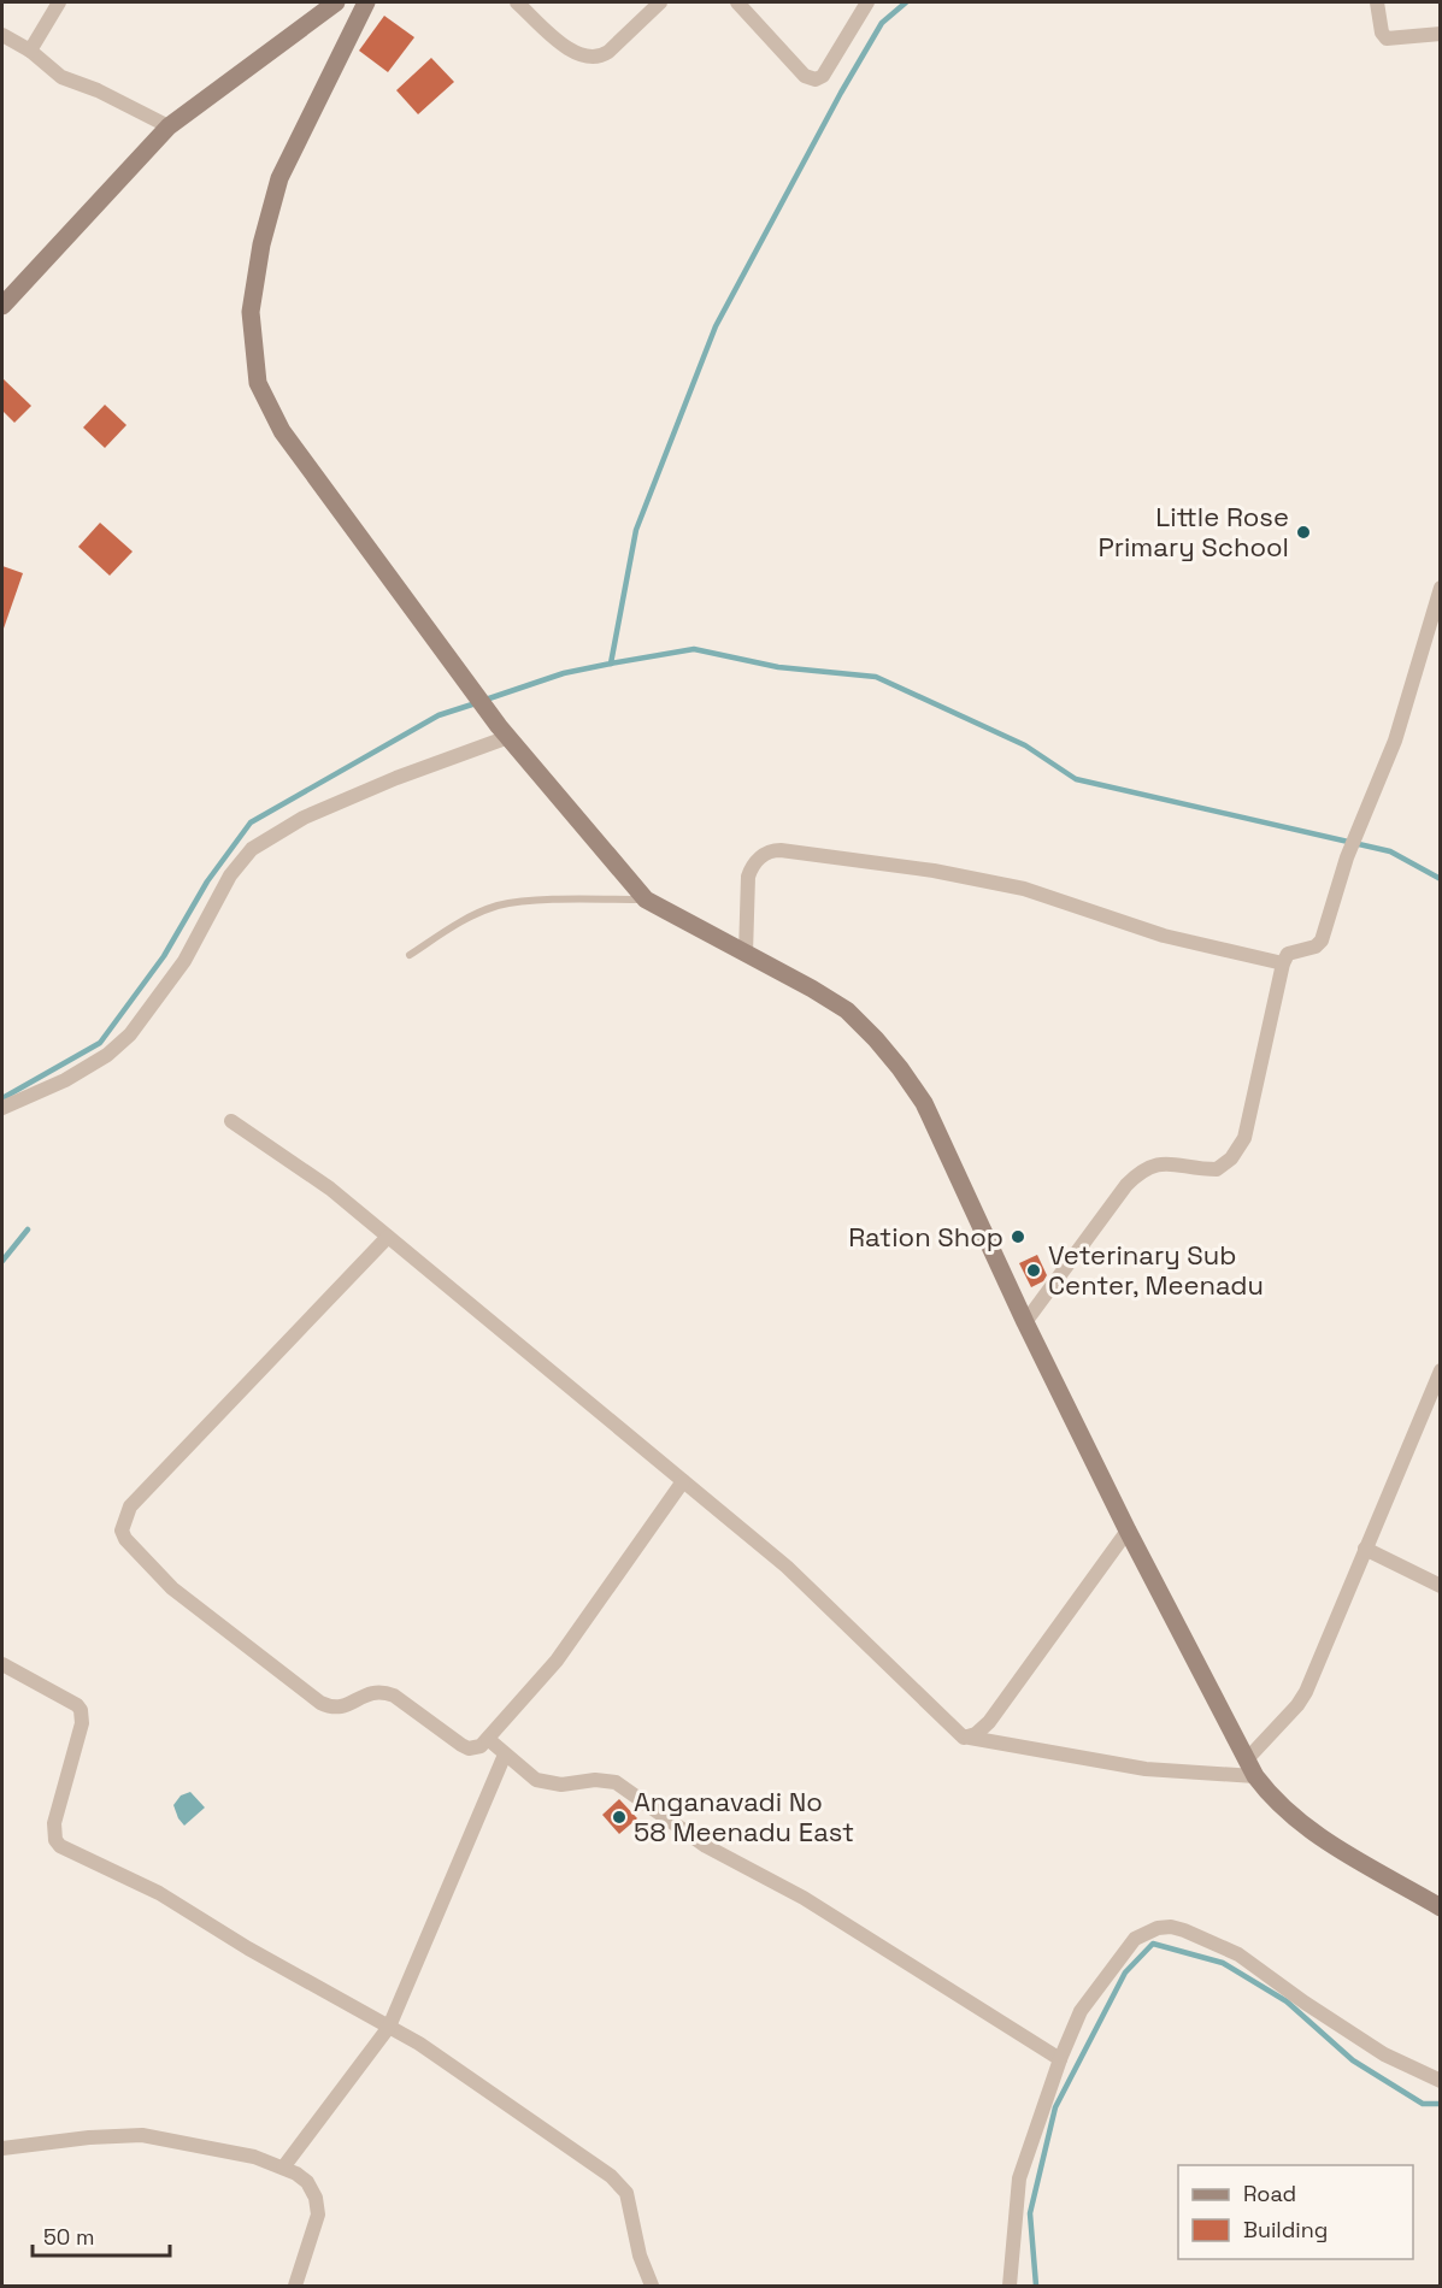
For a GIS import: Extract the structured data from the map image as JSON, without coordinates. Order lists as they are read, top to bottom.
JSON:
{
  "places": [
    "Little Rose Primary School",
    "Ration Shop",
    "Veterinary Sub Center, Meenadu",
    "Anganavadi No 58 Meenadu East"
  ],
  "legend": ["Road", "Building"],
  "scale_bar": "50 m"
}
